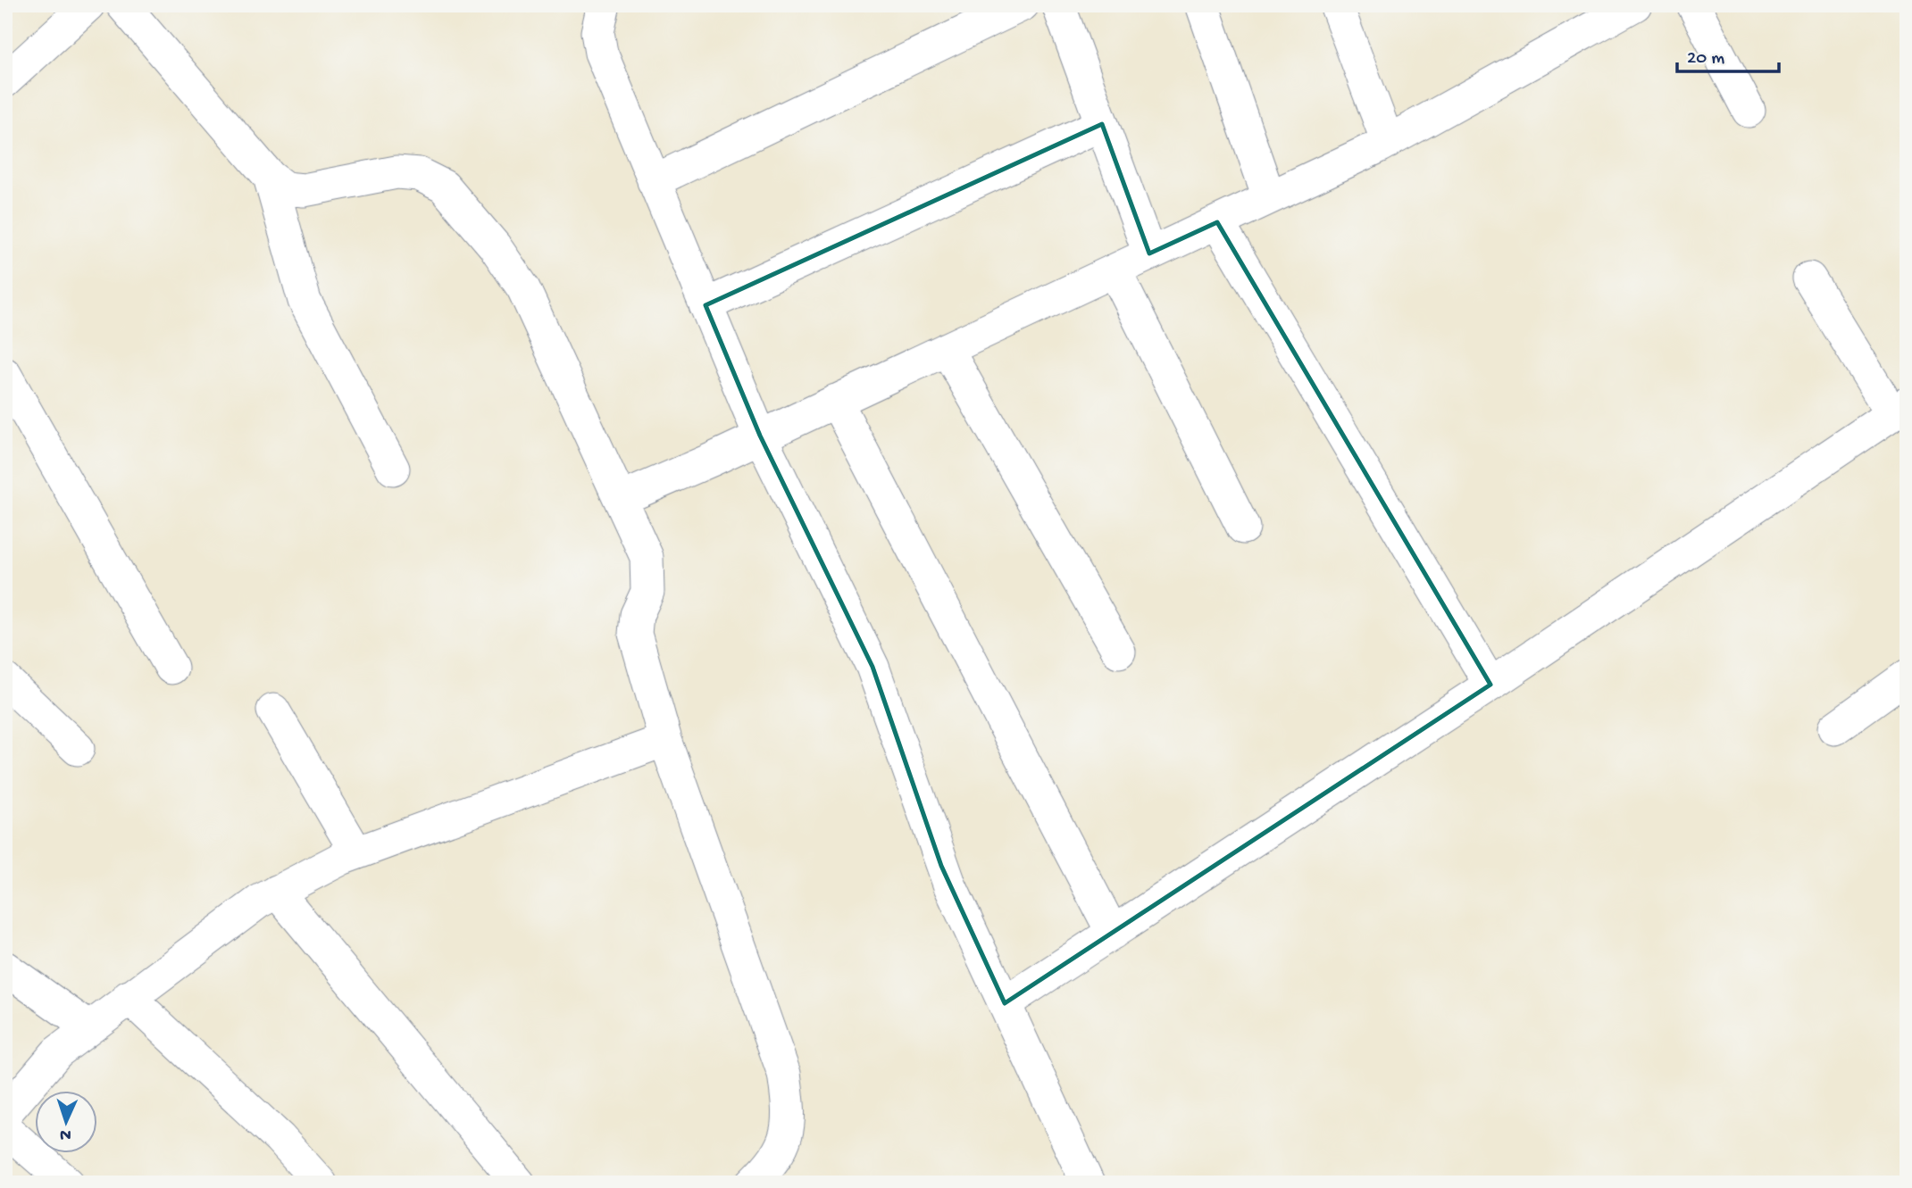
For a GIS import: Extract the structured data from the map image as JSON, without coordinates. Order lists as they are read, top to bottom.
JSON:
{
  "scale_bar": "20 m",
  "north": "bottom"
}
